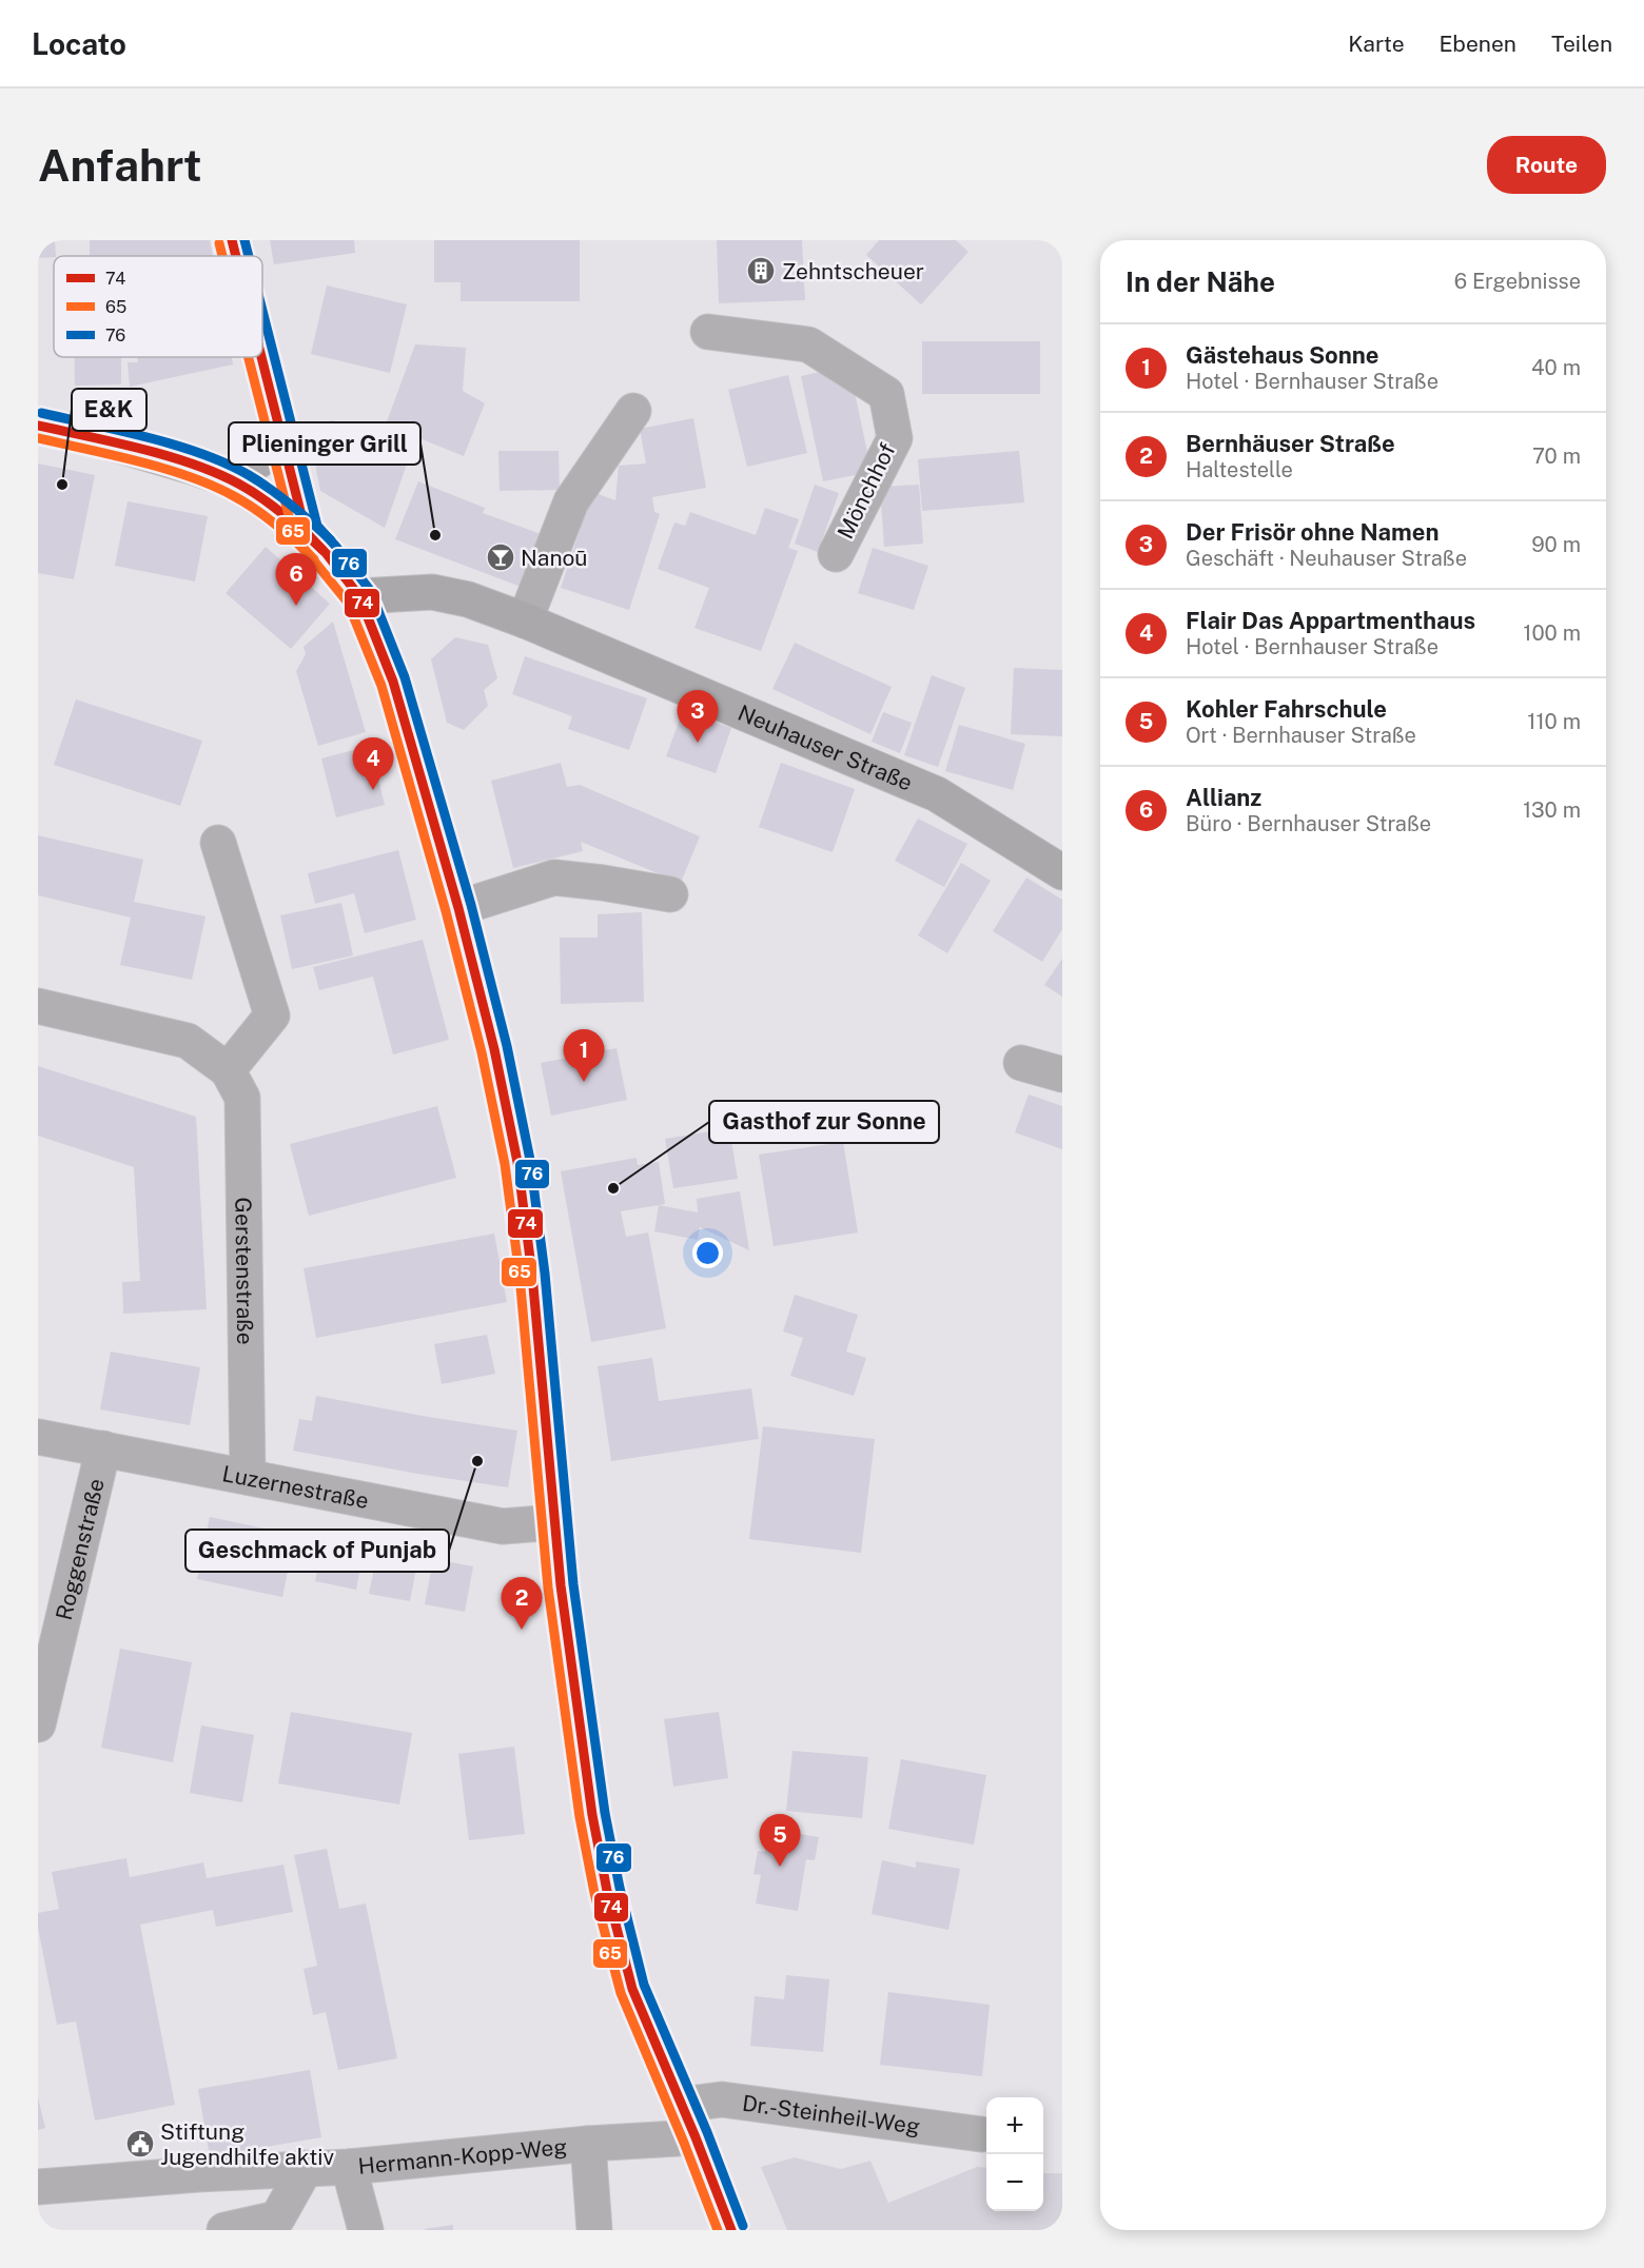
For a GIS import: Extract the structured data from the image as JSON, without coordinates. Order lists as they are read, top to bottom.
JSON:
{
  "streets": {
    "main road": ["Neuhauser Straße"],
    "street": [
      "Mönchhof",
      "Gerstenstraße",
      "Luzernestraße",
      "Roggenstraße",
      "Dr.-Steinheil-Weg",
      "Hermann-Kopp-Weg"
    ]
  },
  "crossings": [
    ["Gerstenstraße", "Luzernestraße"],
    ["Luzernestraße", "Roggenstraße"]
  ],
  "places": {
    "building": ["Zehntscheuer"],
    "other": [
      "E&K",
      "Plieninger Grill",
      "Gasthof zur Sonne",
      "Geschmack of Punjab"
    ],
    "bar": ["Nanoū"],
    "public building": ["Stiftung Jugendhilfe aktiv"]
  },
  "lines": ["transit line 74", "transit line 76", "transit line 65"],
  "legend": ["74", "65", "76"],
  "page": {
    "header": "Locato",
    "nav": ["Karte", "Ebenen", "Teilen"],
    "buttons": "Route",
    "title": "Anfahrt",
    "heading": ["In der Nähe", "6 Ergebnisse"],
    "list": [
      {
        "mark": "1",
        "name": "Gästehaus Sonne",
        "note": "Hotel · Bernhauser Straße",
        "value": "40 m"
      },
      {
        "mark": "2",
        "name": "Bernhäuser Straße",
        "note": "Haltestelle",
        "value": "70 m"
      },
      {
        "mark": "3",
        "name": "Der Frisör ohne Namen",
        "note": "Geschäft · Neuhauser Straße",
        "value": "90 m"
      },
      {
        "mark": "4",
        "name": "Flair Das Appartmenthaus",
        "note": "Hotel · Bernhauser Straße",
        "value": "100 m"
      },
      {
        "mark": "5",
        "name": "Kohler Fahrschule",
        "note": "Ort · Bernhauser Straße",
        "value": "110 m"
      },
      {
        "mark": "6",
        "name": "Allianz",
        "note": "Büro · Bernhauser Straße",
        "value": "130 m"
      }
    ],
    "pins": [
      "6",
      "3",
      "4",
      "1",
      "2",
      "5"
    ],
    "map_buttons": ["+", "−"]
  }
}
